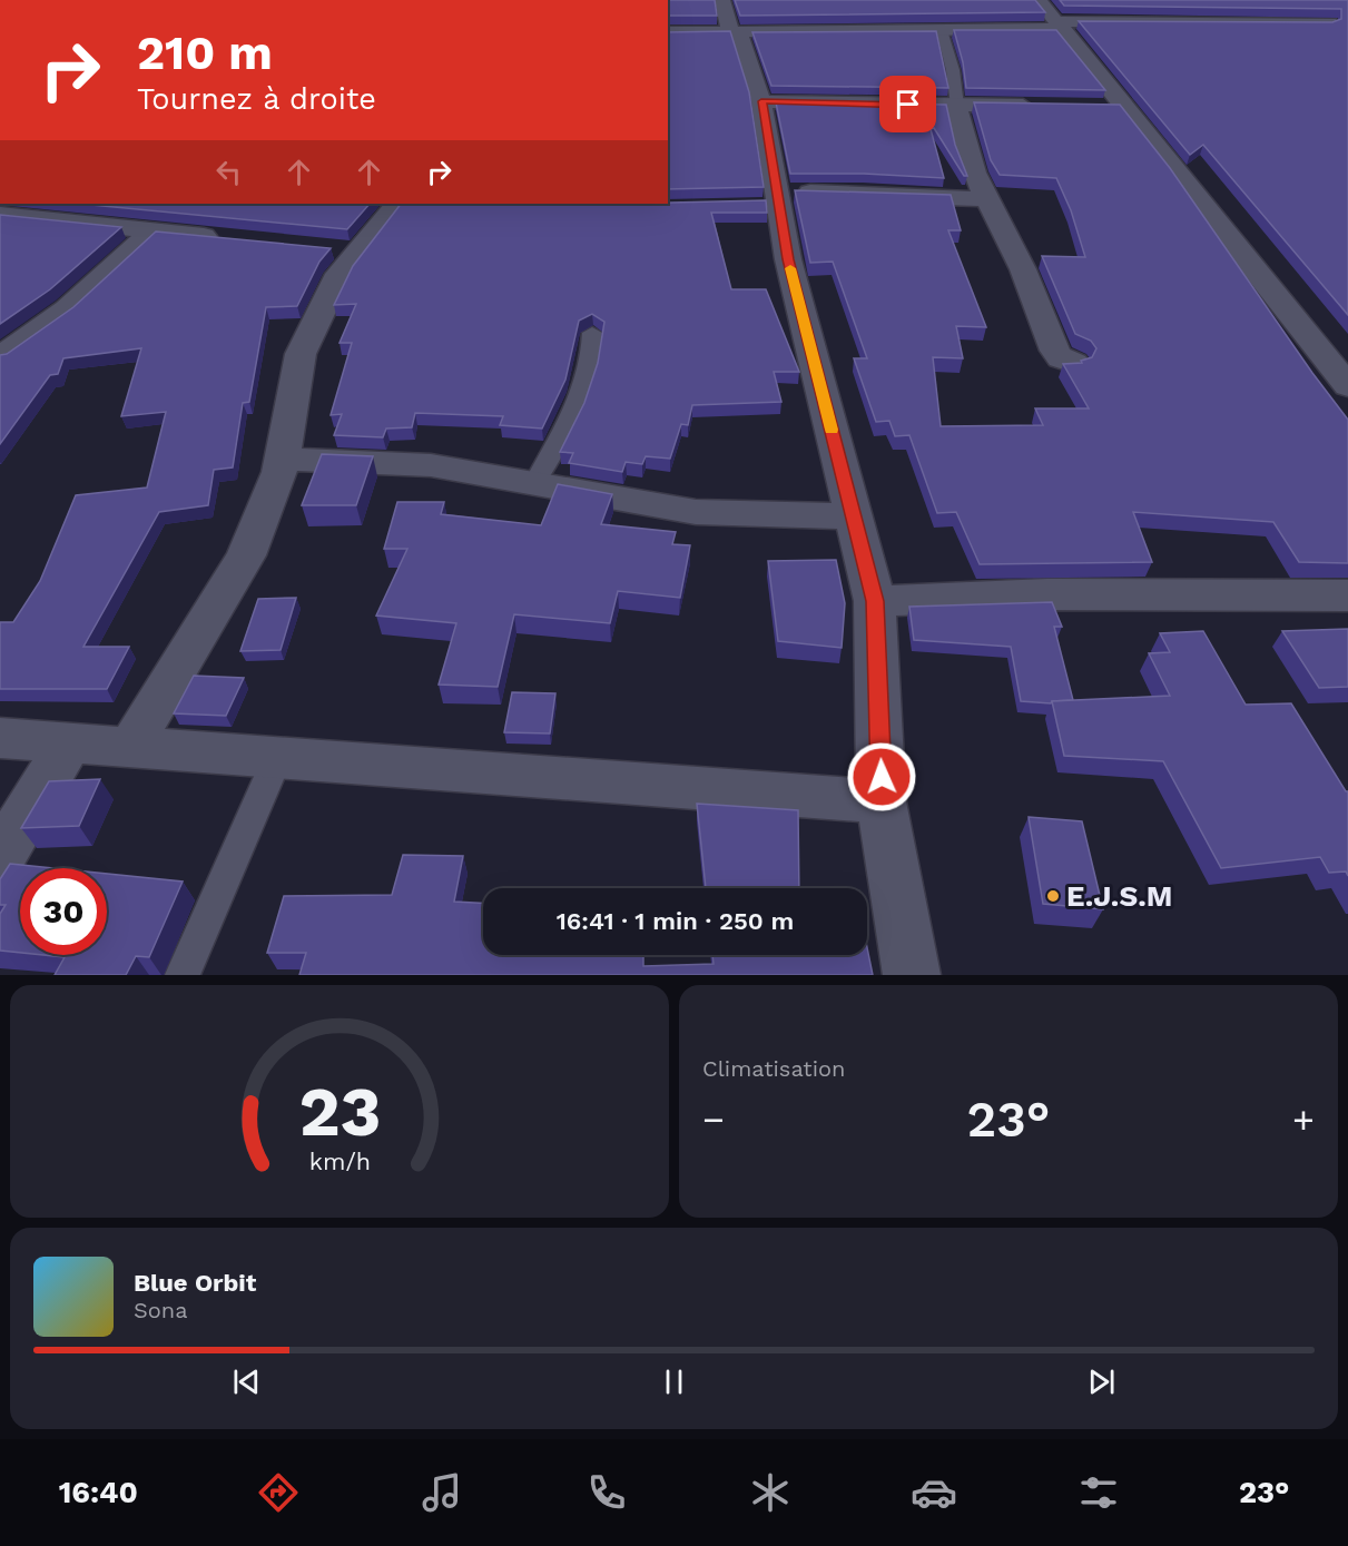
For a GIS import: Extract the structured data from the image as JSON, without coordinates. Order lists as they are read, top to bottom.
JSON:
{
  "places": ["E.J.S.M"],
  "page": {
    "turn": ["210 m", "Tournez à droite"],
    "limit": "30",
    "trip": "16:41 · 1 min · 250 m",
    "tile": "Climatisation",
    "heat": ["−", "23°", "+"],
    "song": ["Blue Orbit", "Sona"],
    "tabs": ["16:40", "23°"],
    "gauge": ["23", "km/h"]
  }
}
